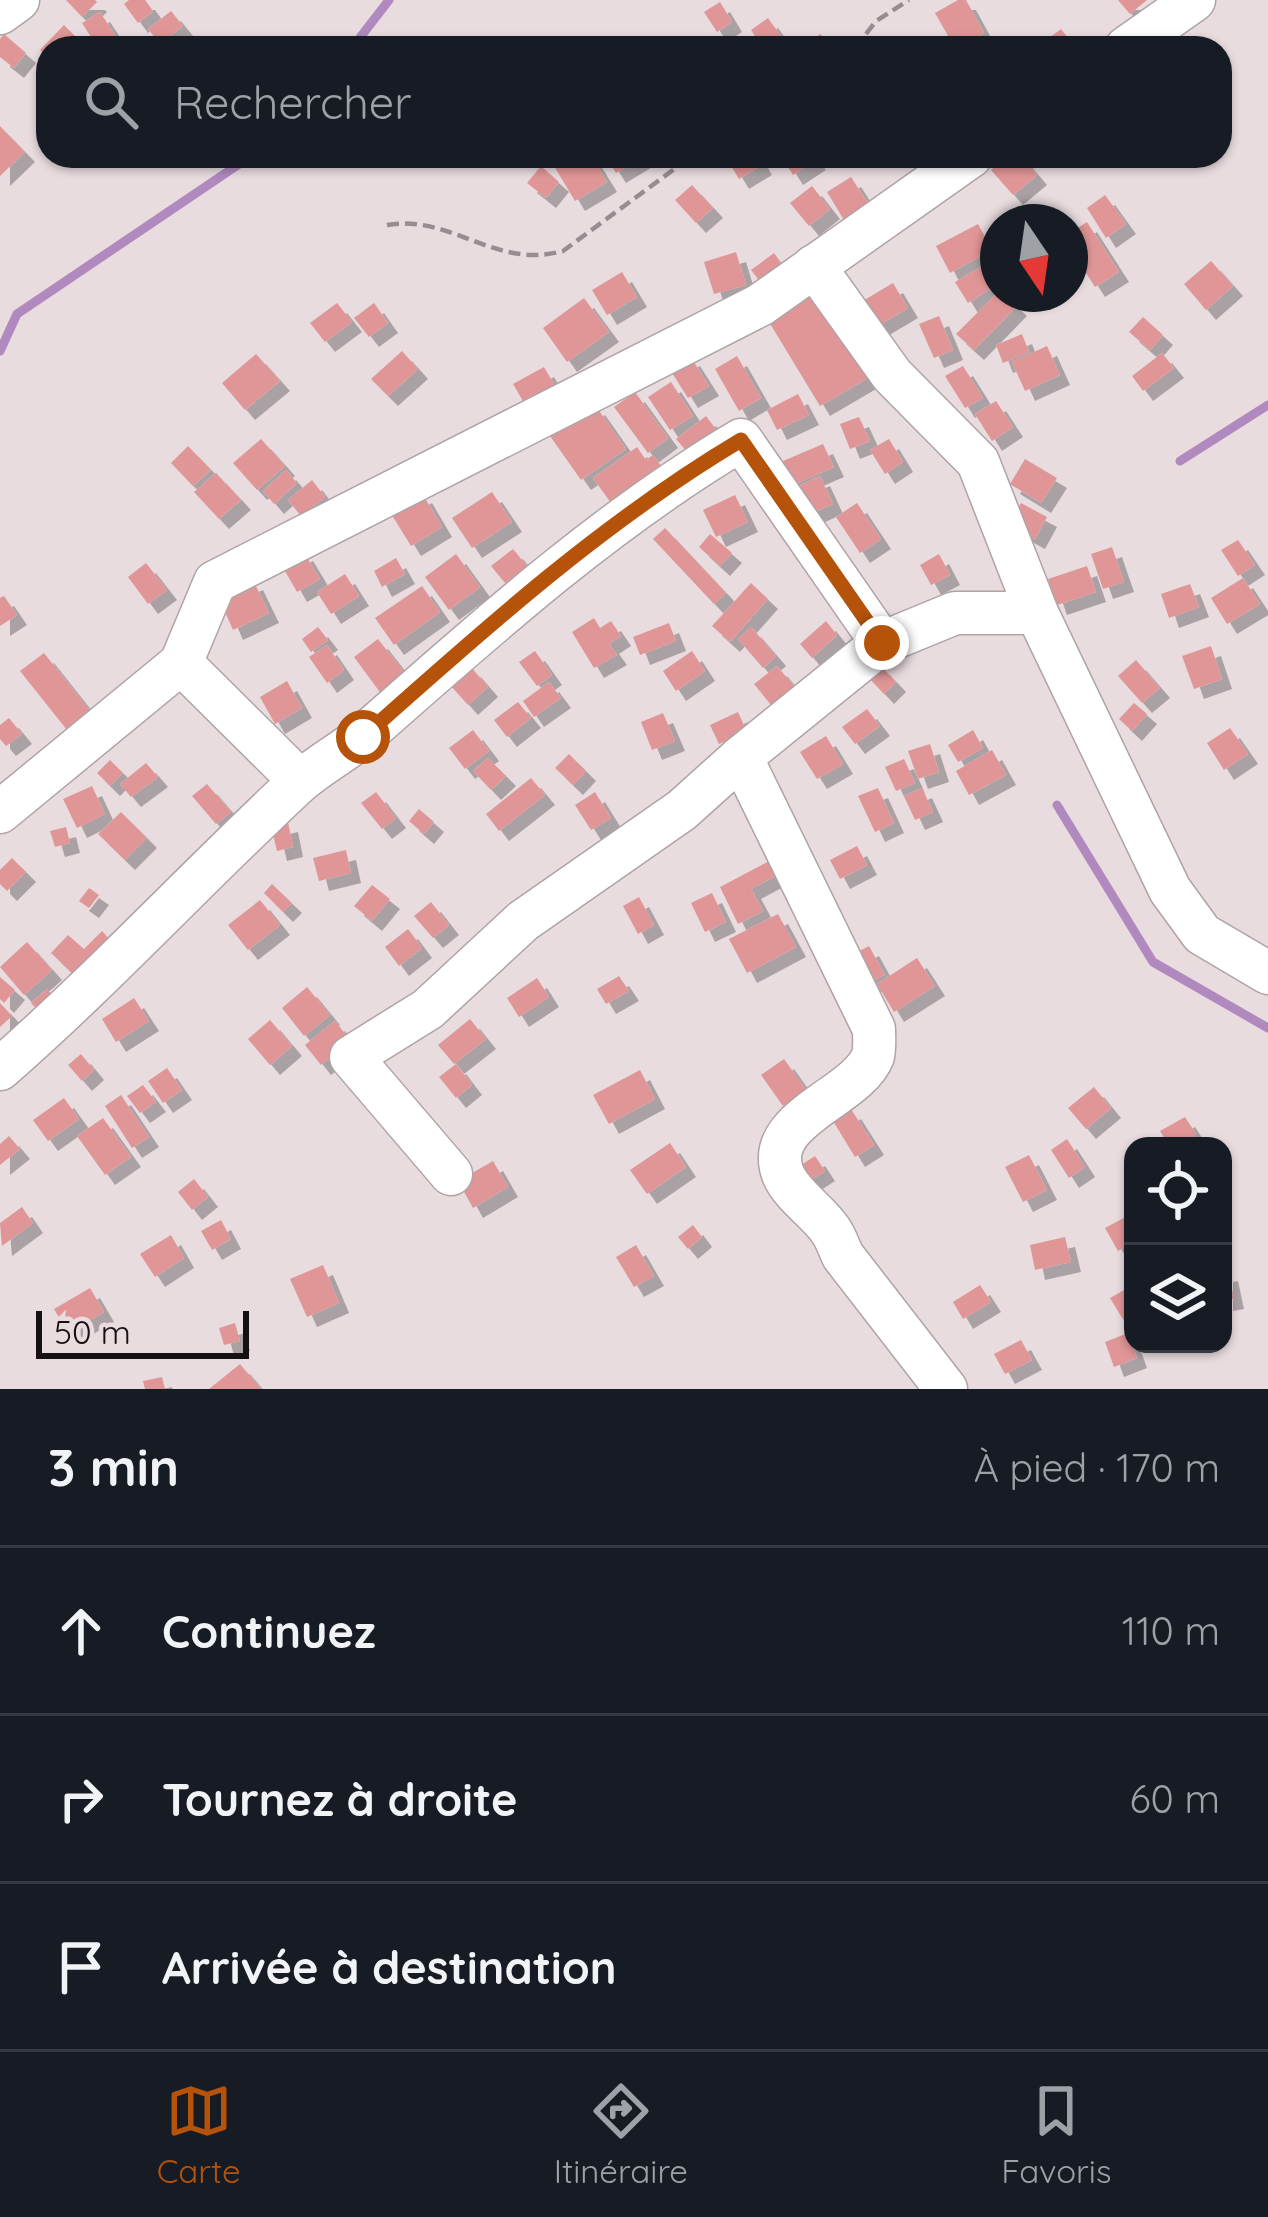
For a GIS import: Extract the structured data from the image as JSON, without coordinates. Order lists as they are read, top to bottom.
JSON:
{
  "scale_bar": "50 m",
  "north": "bottom",
  "page": {
    "search": "Rechercher",
    "scale": "50 m",
    "heading": ["3 min", "À pied · 170 m"],
    "list": [
      ["Continuez", "110 m"],
      ["Tournez à droite", "60 m"],
      "Arrivée à destination"
    ],
    "nav": ["Carte", "Itinéraire", "Favoris"]
  }
}
